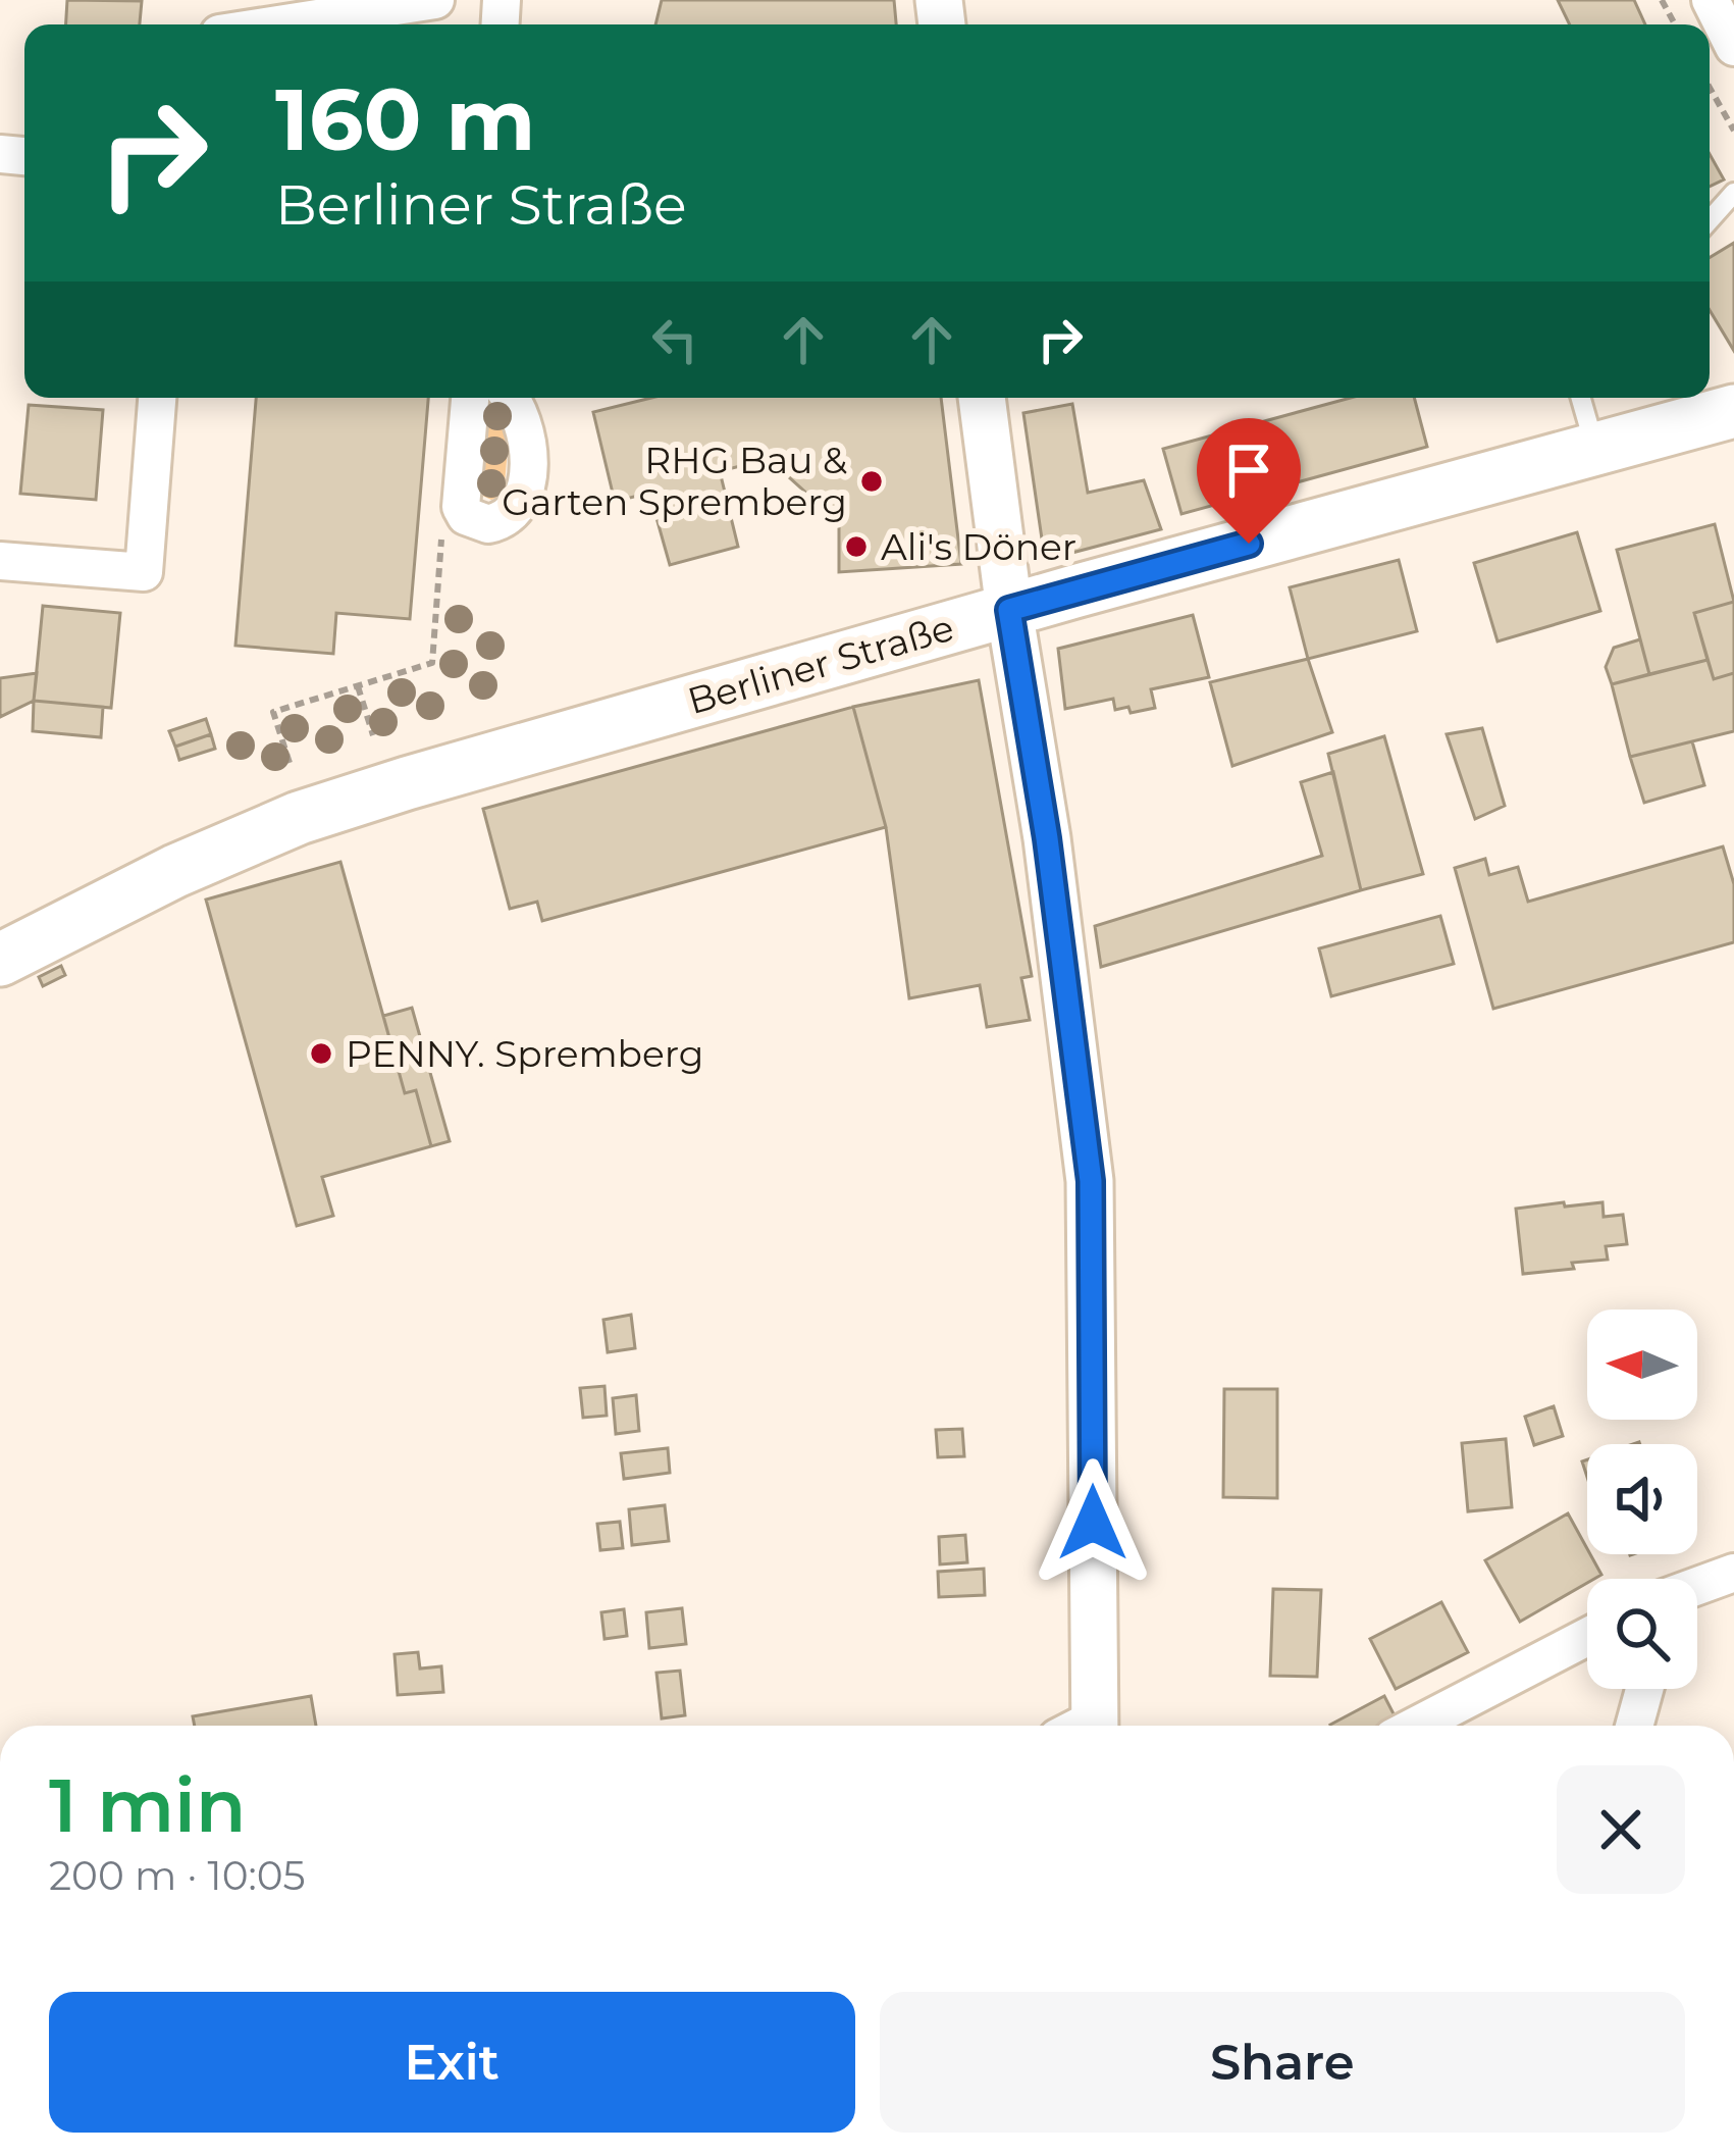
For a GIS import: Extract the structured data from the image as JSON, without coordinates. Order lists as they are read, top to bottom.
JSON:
{
  "streets": {
    "main road": ["Berliner Straße"]
  },
  "places": ["RHG Bau & Garten Spremberg", "Ali's Döner", "PENNY. Spremberg"],
  "north": "left",
  "page": {
    "turn": ["160 m", "Berliner Straße"],
    "heading": ["1 min", "200 m · 10:05"],
    "buttons": ["Exit", "Share"]
  }
}
